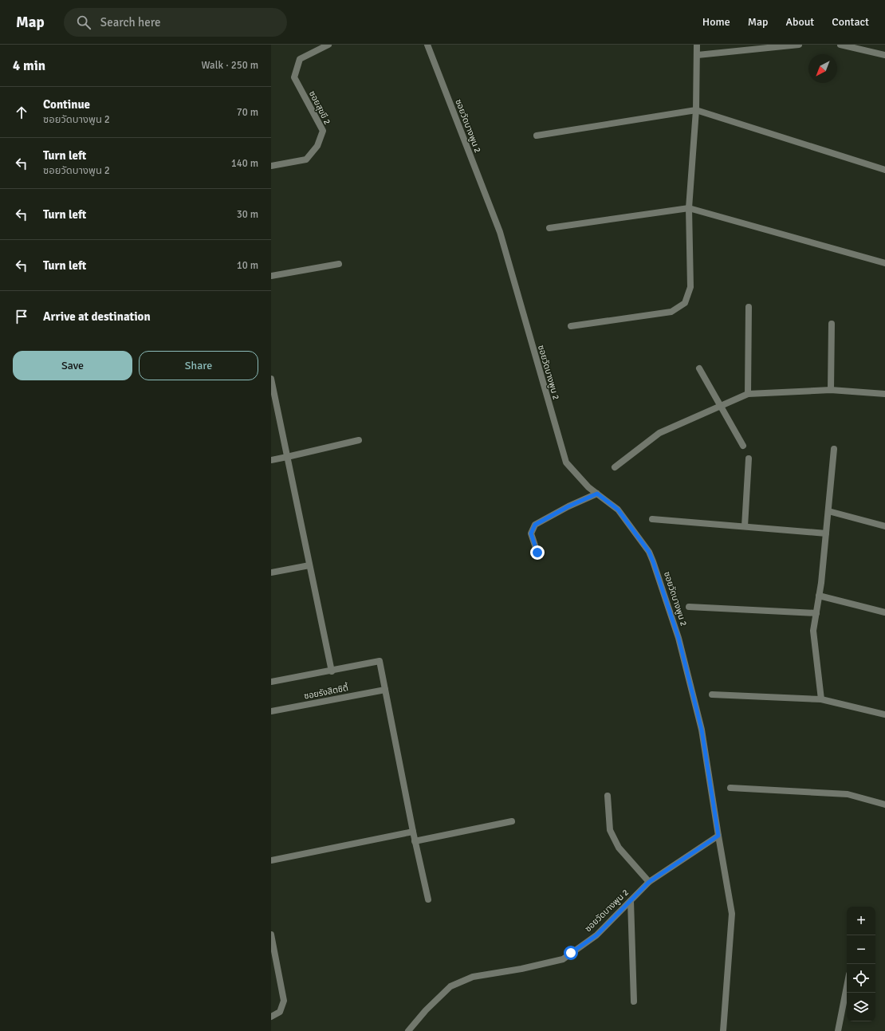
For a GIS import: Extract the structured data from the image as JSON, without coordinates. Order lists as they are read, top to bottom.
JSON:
{
  "streets": {
    "street": ["ซอยสุขขี 2", "ซอยวัดบางพูน 2", "ซอยรังสิตซิตี้"]
  },
  "north": "bottom left",
  "page": {
    "header": "Map",
    "search": "Search here",
    "nav": [
      "Home",
      "Map",
      "About",
      "Contact"
    ],
    "heading": ["4 min", "Walk · 250 m"],
    "list": [
      ["Continue", "ซอยวัดบางพูน 2", "70 m"],
      ["Turn left", "ซอยวัดบางพูน 2", "140 m"],
      ["Turn left", "30 m"],
      ["Turn left", "10 m"],
      "Arrive at destination"
    ],
    "buttons": ["Save", "Share"],
    "map_buttons": ["+", "−"]
  }
}
